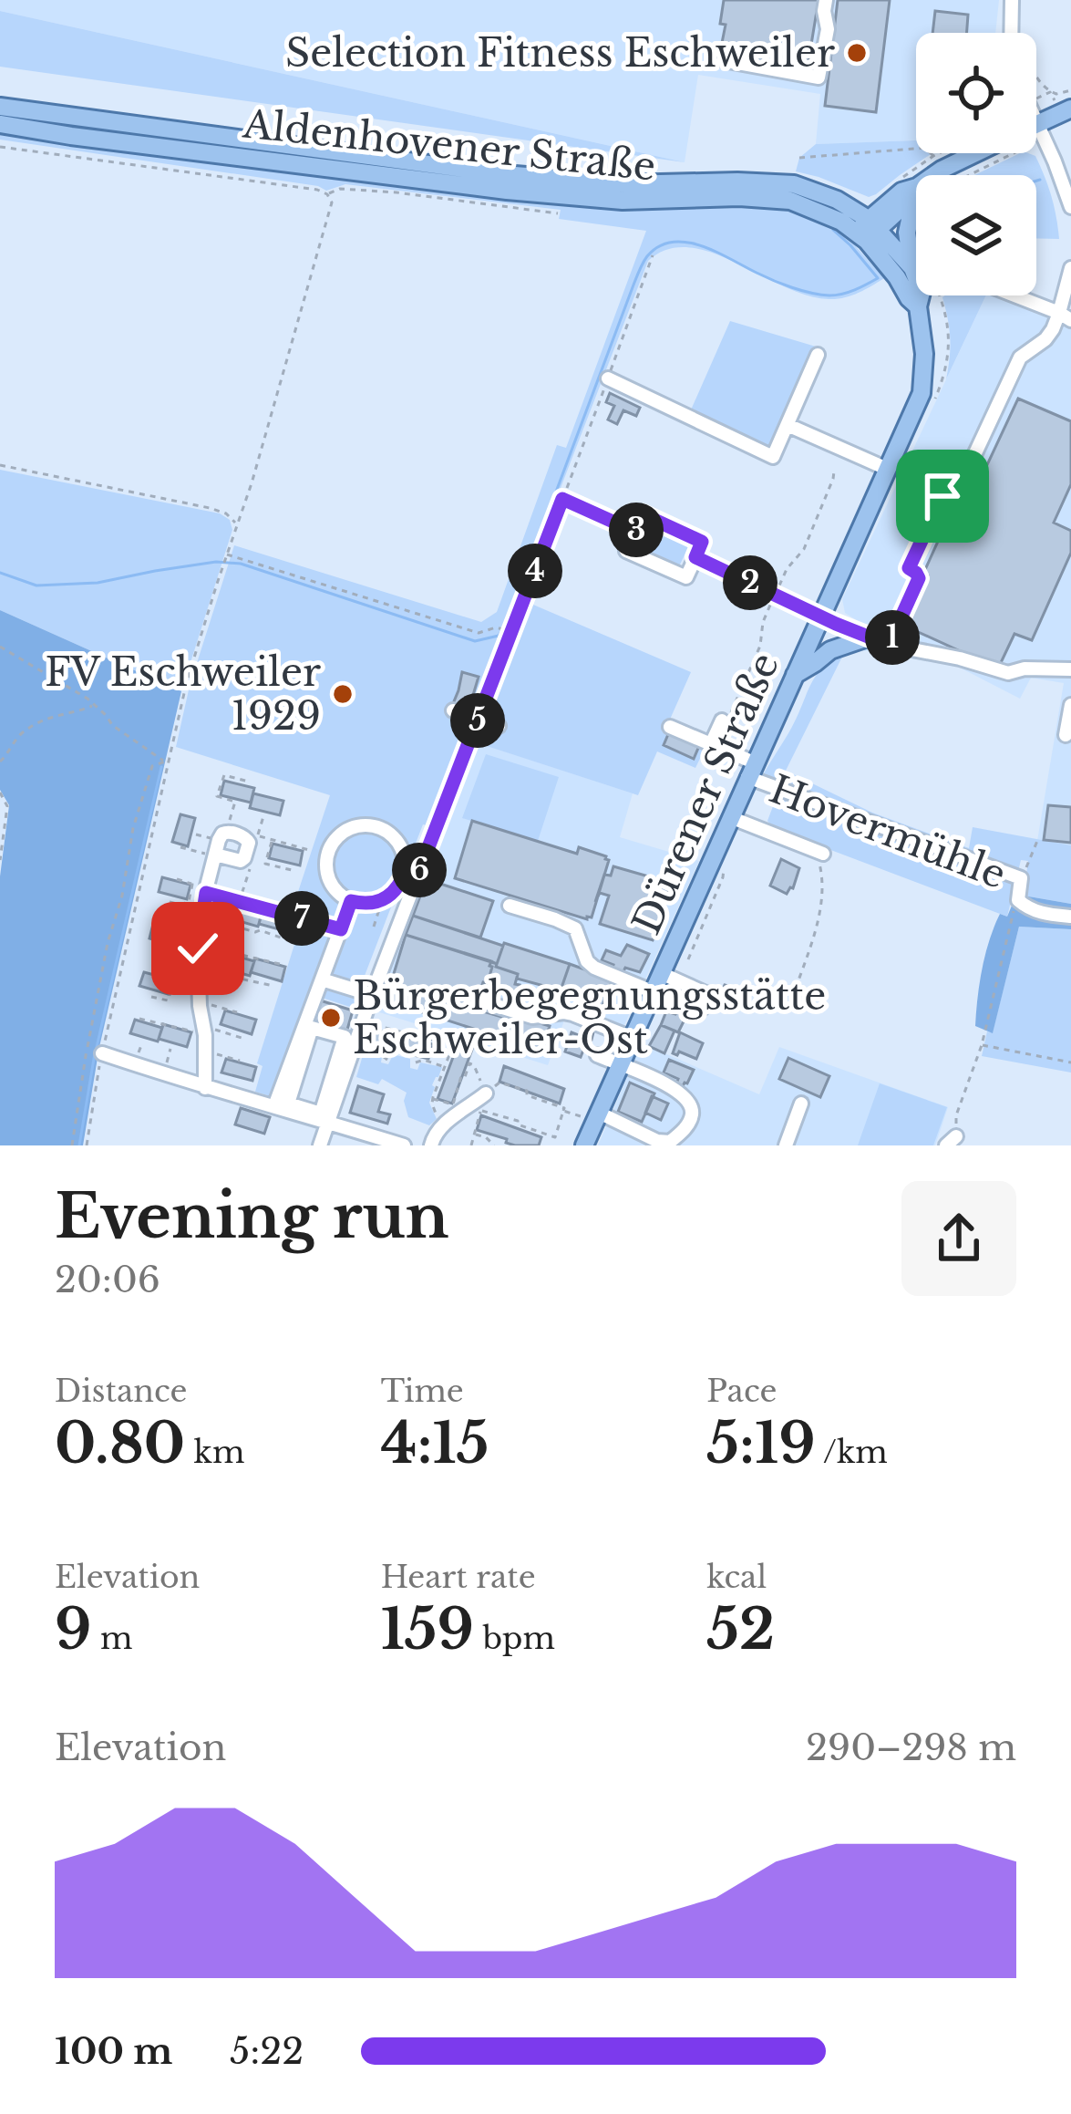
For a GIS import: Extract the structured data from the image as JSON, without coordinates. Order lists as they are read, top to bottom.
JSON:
{
  "streets": {
    "main road": ["Aldenhovener Straße", "Dürener Straße"],
    "street": ["Hovermühle"]
  },
  "crossings": [
    ["Aldenhovener Straße", "Dürener Straße"],
    ["Dürener Straße", "Hovermühle"]
  ],
  "places": ["Selection Fitness Eschweiler", "FV Eschweiler 1929", "Bürgerbegegnungsstätte Eschweiler-Ost"],
  "page": {
    "pins": [
      "3",
      "4",
      "2",
      "1",
      "5",
      "6",
      "7"
    ],
    "heading": ["Evening run", "20:06"],
    "stats": [
      ["Distance", "0.80 km"],
      ["Time", "4:15"],
      ["Pace", "5:19 /km"],
      ["Elevation", "9 m"],
      ["Heart rate", "159 bpm"],
      ["kcal", "52"]
    ],
    "chart": ["Elevation", "290–298 m"],
    "list": [
      {
        "name": "100 m",
        "note": "5:22"
      }
    ]
  }
}
